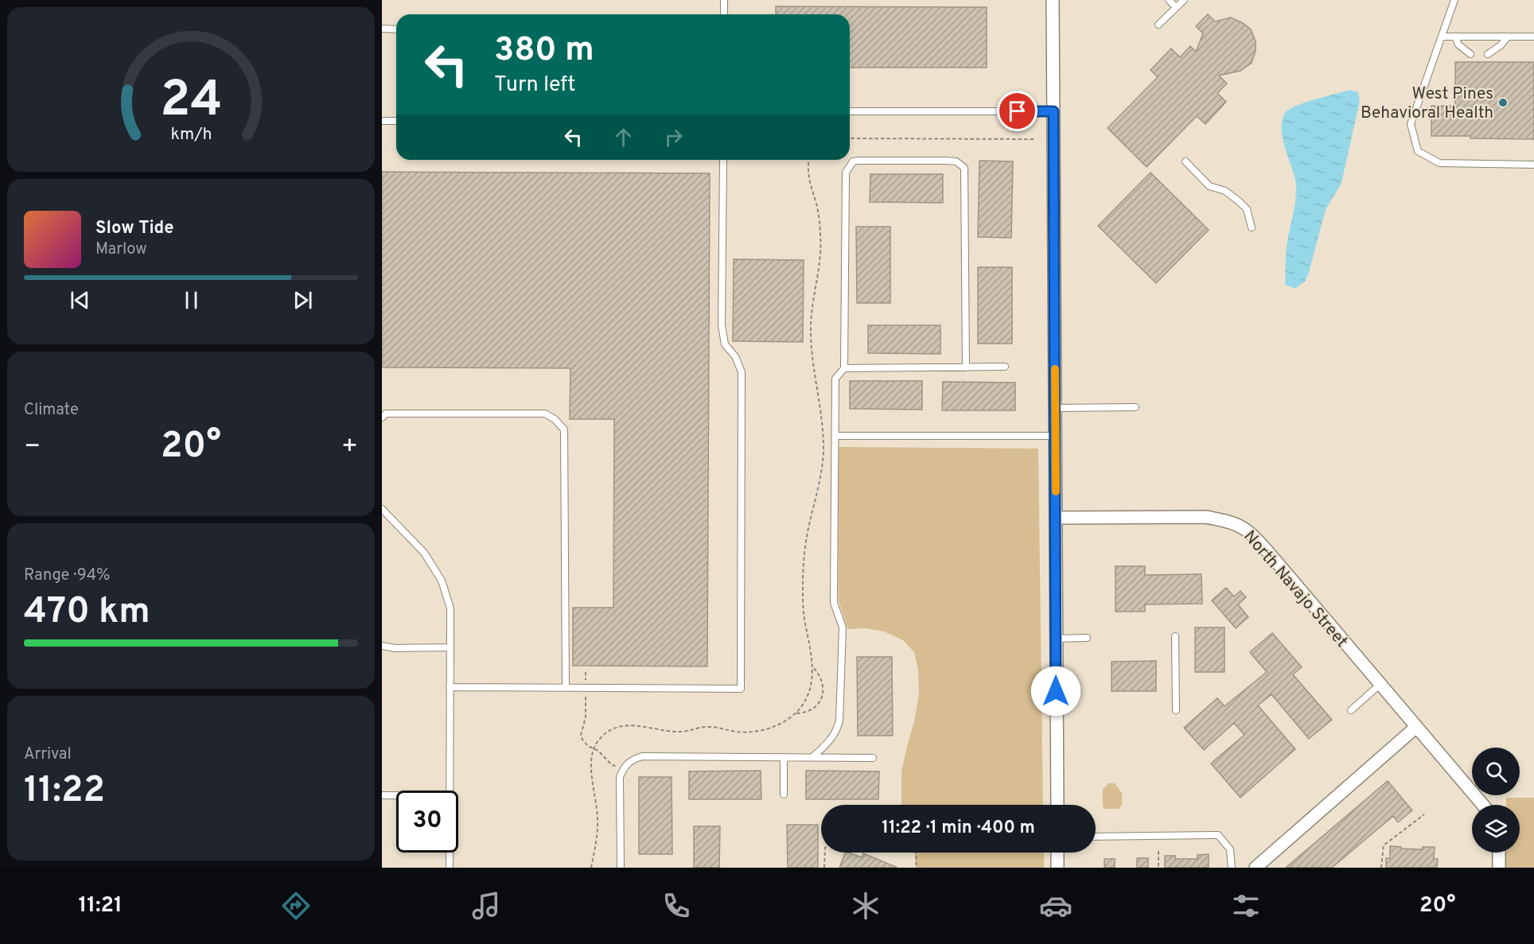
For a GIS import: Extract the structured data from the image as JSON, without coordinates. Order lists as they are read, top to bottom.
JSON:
{
  "streets": {
    "street": ["North Navajo Street"]
  },
  "places": ["West Pines Behavioral Health"],
  "page": {
    "turn": ["380 m", "Turn left"],
    "song": ["Slow Tide", "Marlow"],
    "tile": [
      "Climate",
      ["Range · 94%", "470 km"],
      ["Arrival", "11:22"]
    ],
    "heat": ["−", "20°", "+"],
    "limit": "30",
    "trip": "11:22 · 1 min · 400 m",
    "tabs": ["11:21", "20°"],
    "gauge": ["24", "km/h"]
  }
}
